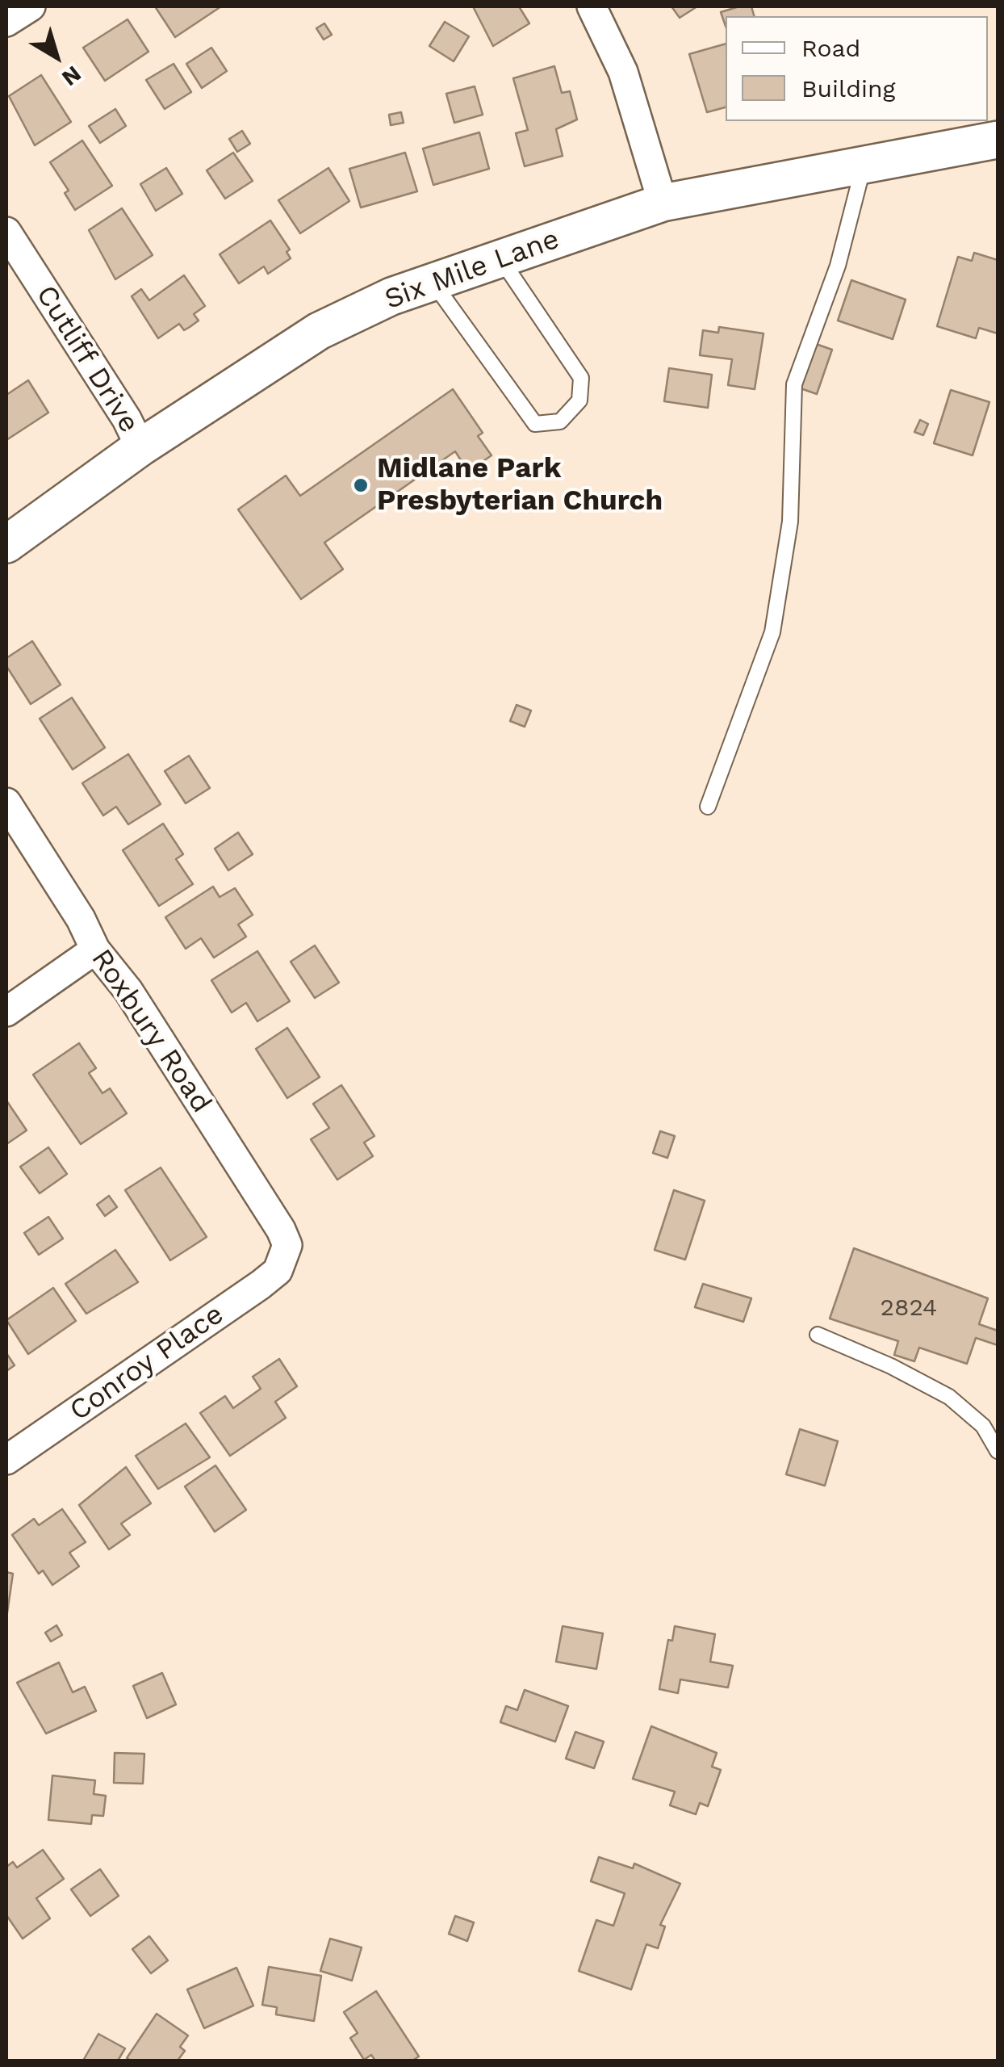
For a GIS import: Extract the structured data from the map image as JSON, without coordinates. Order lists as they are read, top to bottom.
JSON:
{
  "streets": {
    "street": [
      "Six Mile Lane",
      "Cutliff Drive",
      "Roxbury Road",
      "Conroy Place"
    ]
  },
  "crossings": [
    ["Six Mile Lane", "Cutliff Drive"],
    ["Roxbury Road", "Conroy Place"]
  ],
  "places": ["Midlane Park Presbyterian Church"],
  "house_numbers": ["2824"],
  "legend": ["Road", "Building"],
  "north": "bottom right"
}
